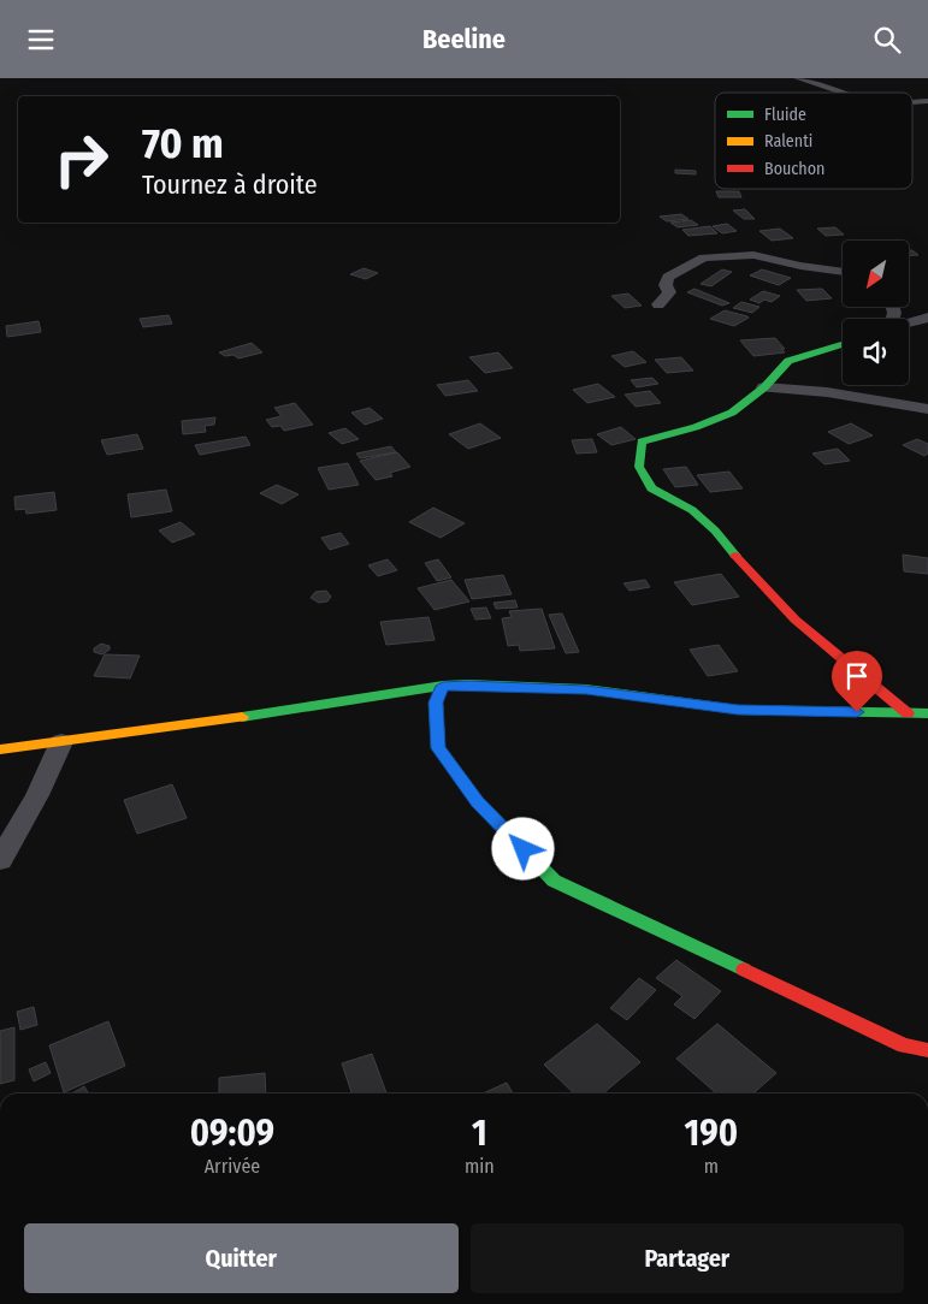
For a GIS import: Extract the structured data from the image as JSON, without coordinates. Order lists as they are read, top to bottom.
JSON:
{
  "legend": ["Fluide", "Ralenti", "Bouchon"],
  "north": "bottom left",
  "page": {
    "header": "Beeline",
    "turn": ["70 m", "Tournez à droite"],
    "eta": [
      "09:09",
      "Arrivée",
      "1",
      "min",
      "190",
      "m"
    ],
    "buttons": ["Quitter", "Partager"]
  }
}
